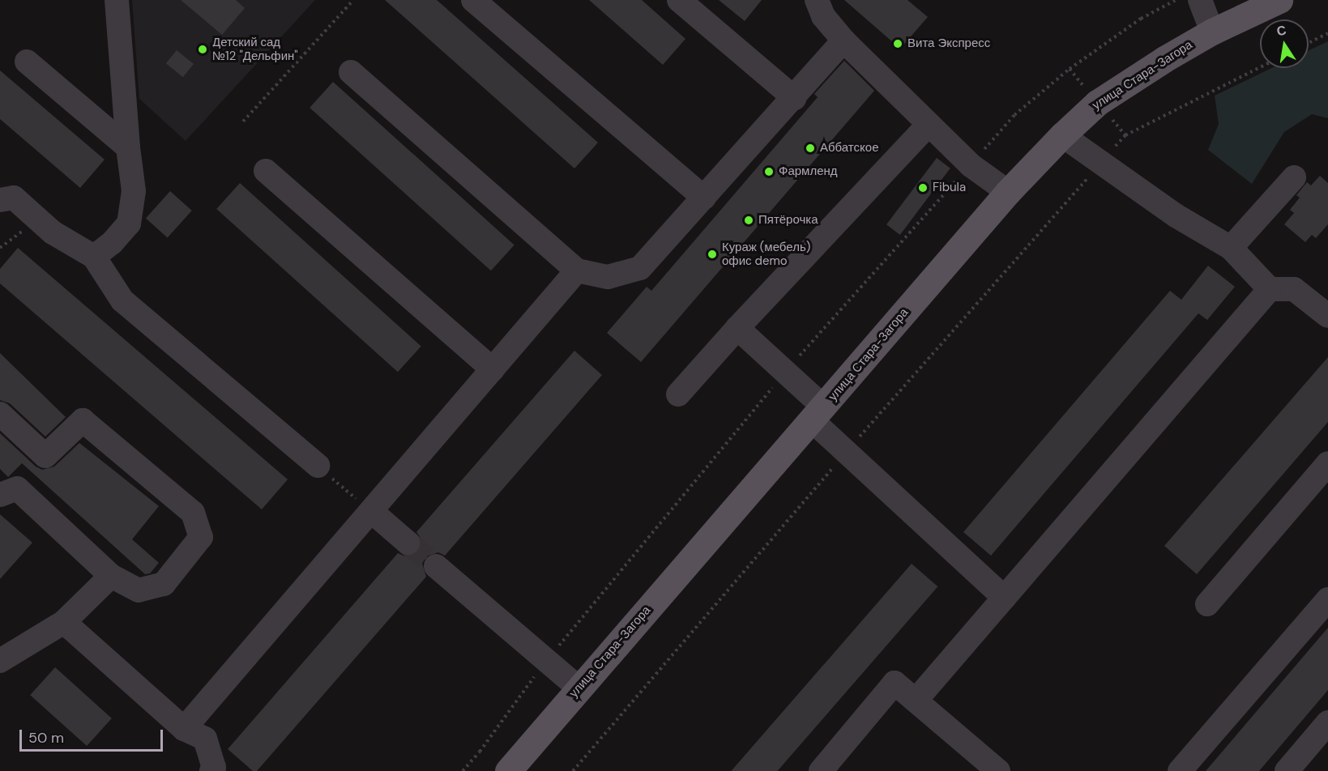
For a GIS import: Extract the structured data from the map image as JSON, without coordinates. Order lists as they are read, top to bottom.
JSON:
{
  "streets": {
    "main road": ["улица Стара-Загора"]
  },
  "places": [
    "Вита Экспресс",
    "Детский сад №12 \"Дельфин\"",
    "Аббатское",
    "Фармленд",
    "Fibula",
    "Пятёрочка",
    "Кураж (мебель) офис demo"
  ],
  "scale_bar": "50 m",
  "north": "top"
}
